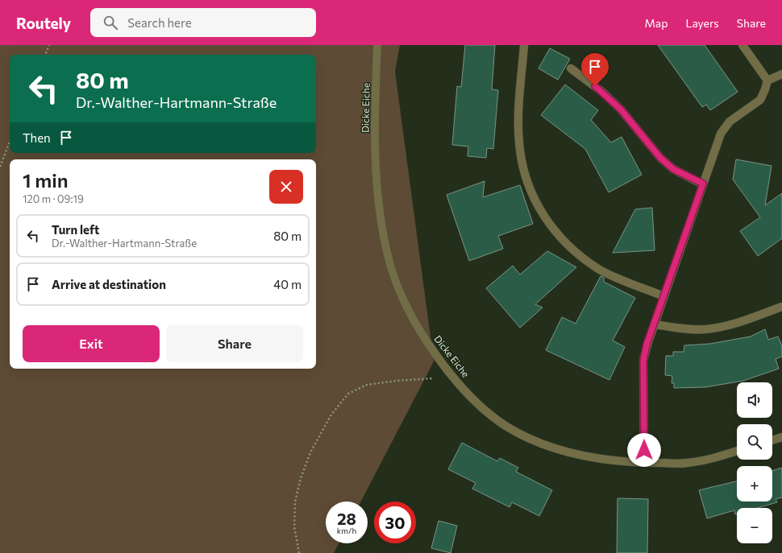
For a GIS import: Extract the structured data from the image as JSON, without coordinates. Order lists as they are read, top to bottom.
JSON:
{
  "streets": {
    "street": ["Dicke Eiche"]
  },
  "page": {
    "header": "Routely",
    "search": "Search here",
    "nav": ["Map", "Layers", "Share"],
    "turn": ["80 m", "Dr.-Walther-Hartmann-Straße"],
    "then": "Then",
    "heading": ["1 min", "120 m · 09:19"],
    "list": [
      {
        "name": "Turn left",
        "note": "Dr.-Walther-Hartmann-Straße",
        "value": "80 m"
      },
      {
        "name": "Arrive at destination",
        "value": "40 m"
      }
    ],
    "buttons": ["Exit", "Share"],
    "map_buttons": ["+", "−"],
    "speed": "28 km/h",
    "limit": "30"
  }
}
